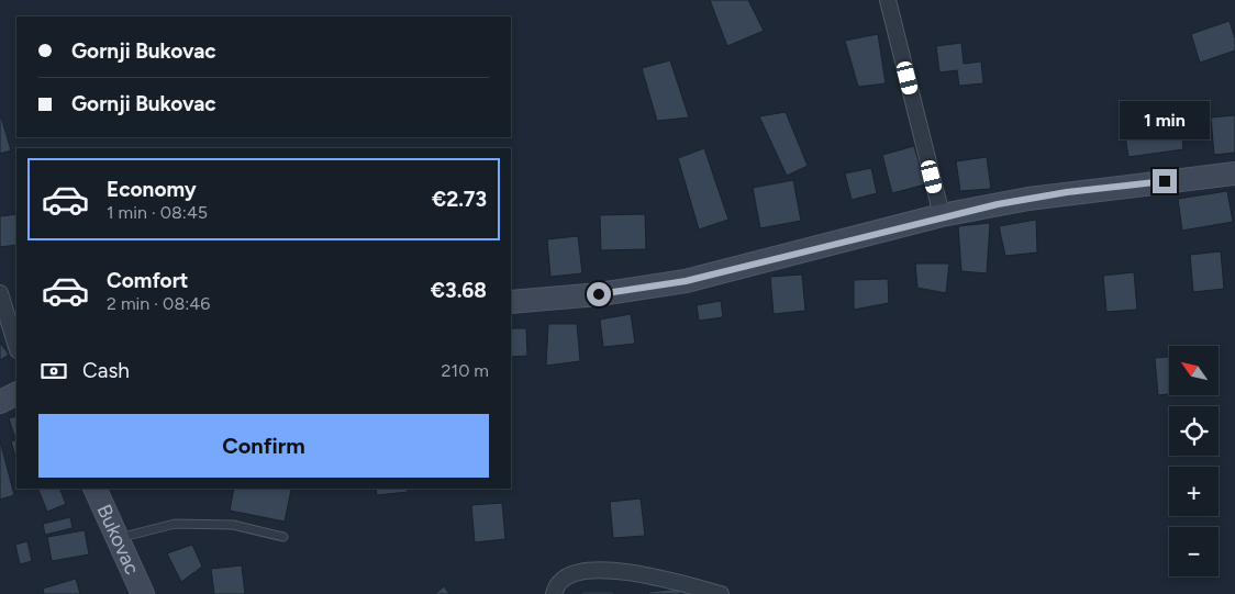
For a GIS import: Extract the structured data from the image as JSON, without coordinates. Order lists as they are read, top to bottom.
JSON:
{
  "streets": {
    "street": ["Bukovac"]
  },
  "north": "top left",
  "page": {
    "banner": ["Gornji Bukovac", "Gornji Bukovac"],
    "bubble": "1 min",
    "list": [
      {
        "name": "Economy",
        "note": "1 min · 08:45",
        "value": "€2.73"
      },
      {
        "name": "Comfort",
        "note": "2 min · 08:46",
        "value": "€3.68"
      }
    ],
    "pay": ["Cash", "210 m"],
    "map_buttons": ["+", "−"],
    "buttons": "Confirm"
  }
}
